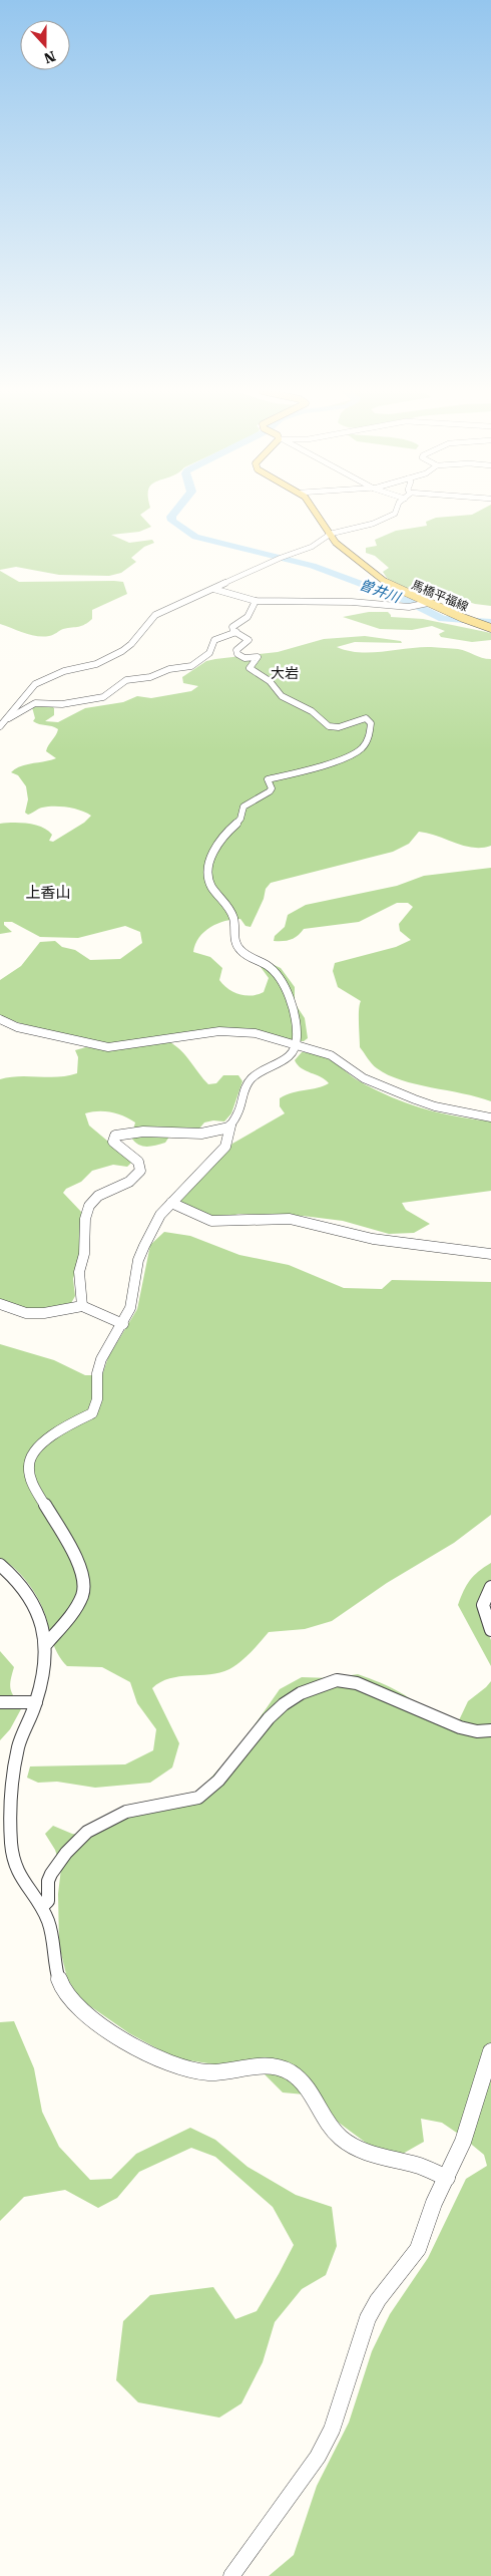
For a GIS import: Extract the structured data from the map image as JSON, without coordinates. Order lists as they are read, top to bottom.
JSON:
{
  "streets": {
    "main road": ["馬橋平福線"]
  },
  "districts": ["大岩", "上香山"],
  "water": ["曽井川"],
  "north": "bottom"
}
